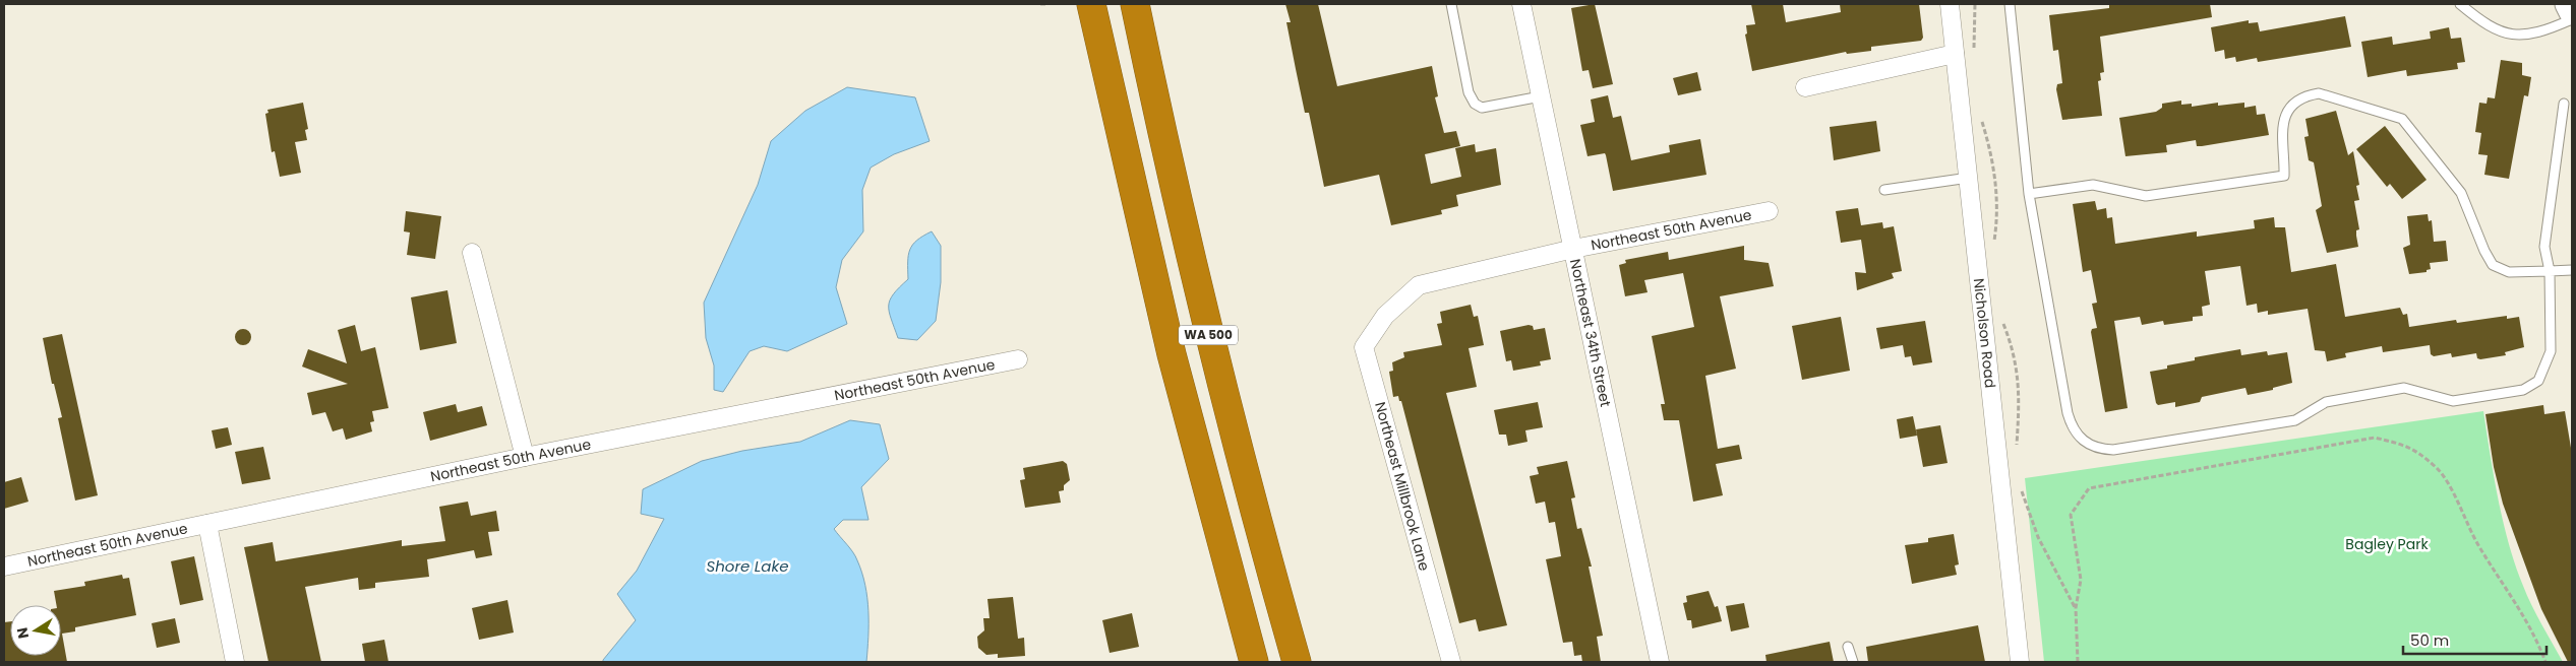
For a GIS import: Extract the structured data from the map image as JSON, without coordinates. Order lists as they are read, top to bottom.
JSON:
{
  "streets": {
    "highway": ["WA 500"],
    "street": [
      "Northeast 50th Avenue",
      "Northeast 34th Street",
      "Nicholson Road",
      "Northeast Millbrook Lane"
    ]
  },
  "crossings": [
    ["Northeast 50th Avenue", "Northeast 34th Street"],
    ["Northeast 50th Avenue", "Northeast Millbrook Lane"]
  ],
  "water": ["Shore Lake"],
  "parks": ["Bagley Park"],
  "scale_bar": "50 m",
  "north": "left"
}
